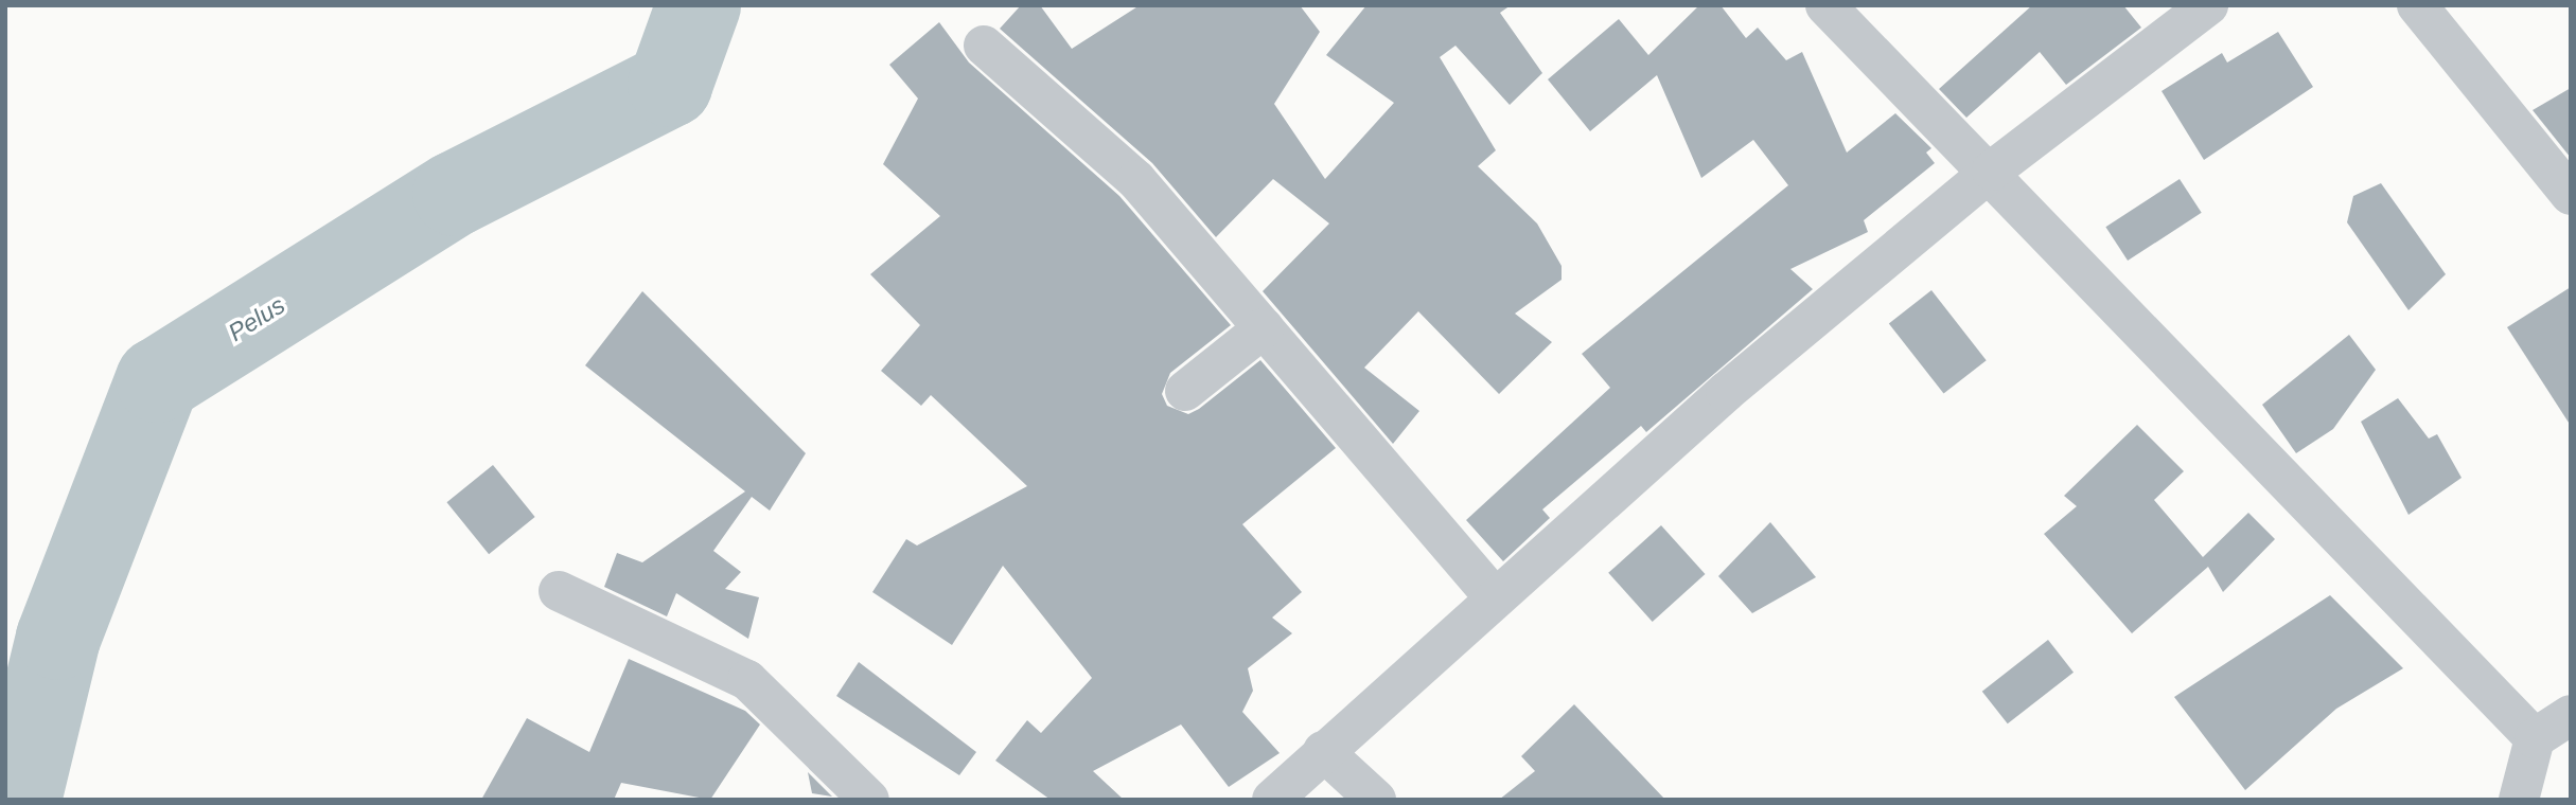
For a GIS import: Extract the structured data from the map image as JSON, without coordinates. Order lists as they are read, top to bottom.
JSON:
{
  "water": ["Pelus"]
}
